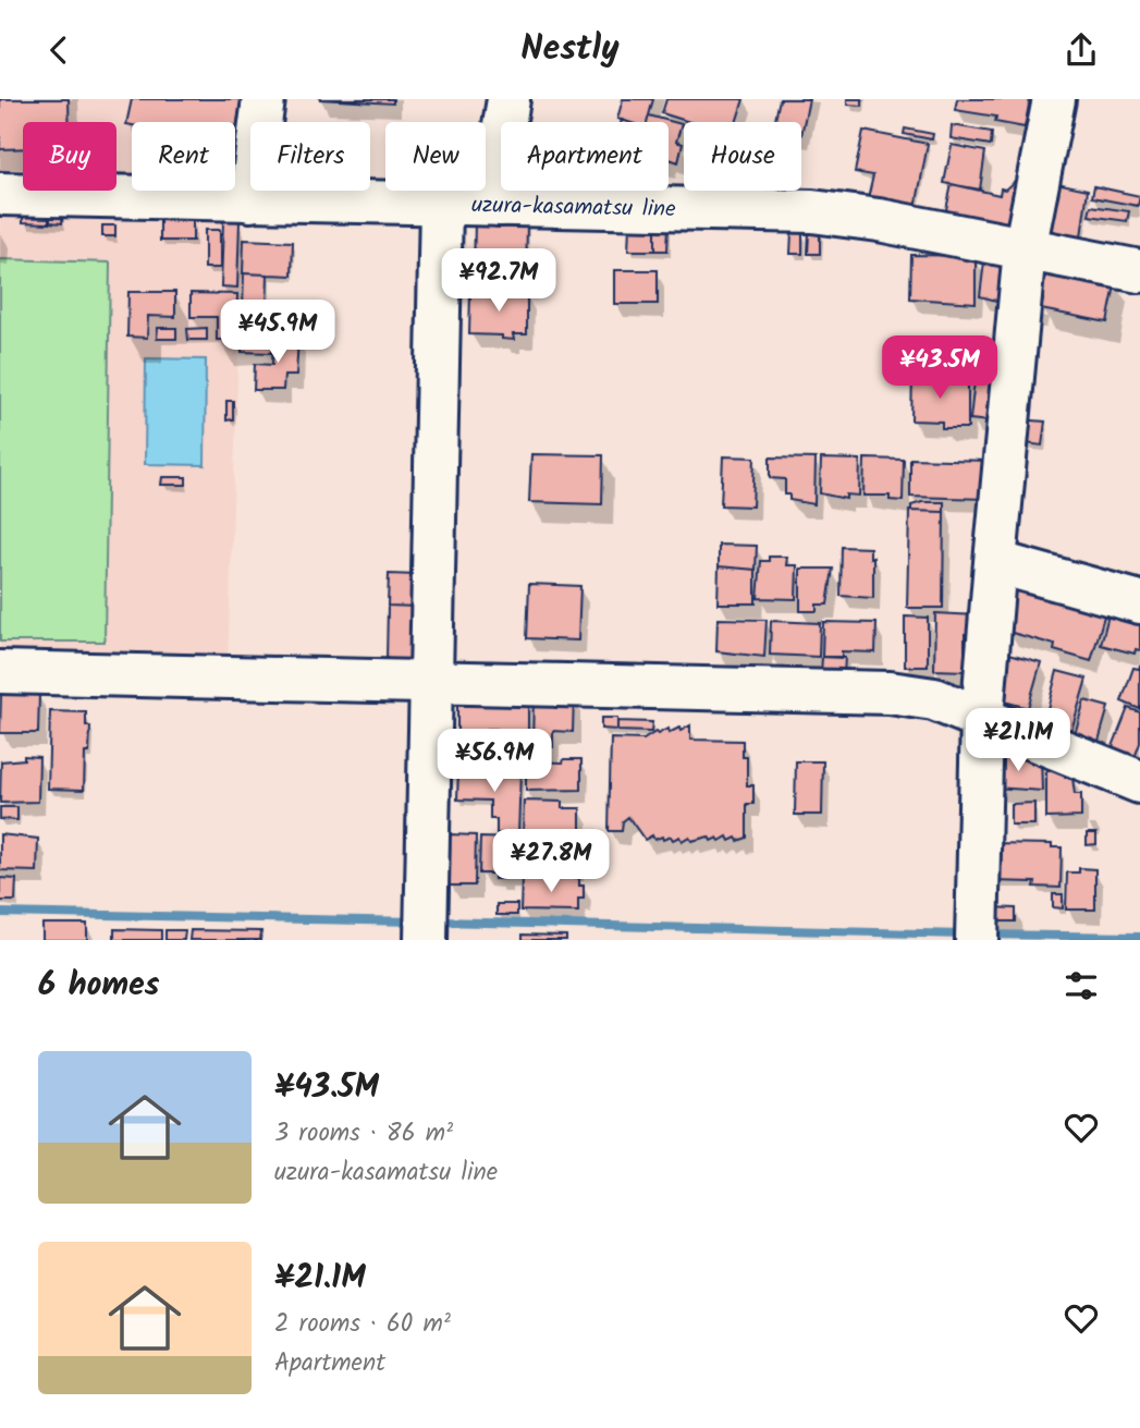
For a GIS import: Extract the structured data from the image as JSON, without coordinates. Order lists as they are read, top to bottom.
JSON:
{
  "streets": {
    "street": ["uzura-kasamatsu line"]
  },
  "page": {
    "header": "Nestly",
    "chip": [
      "Buy",
      "Rent",
      "Filters",
      "New",
      "Apartment",
      "House"
    ],
    "price": [
      "¥92.7M",
      "¥45.9M",
      "¥43.5M",
      "¥21.1M",
      "¥56.9M",
      "¥27.8M"
    ],
    "heading": "6 homes",
    "list": [
      {
        "name": "¥43.5M",
        "note": "3 rooms · 86 m² · uzura-kasamatsu line"
      },
      {
        "name": "¥21.1M",
        "note": "2 rooms · 60 m² · Apartment"
      }
    ]
  }
}
